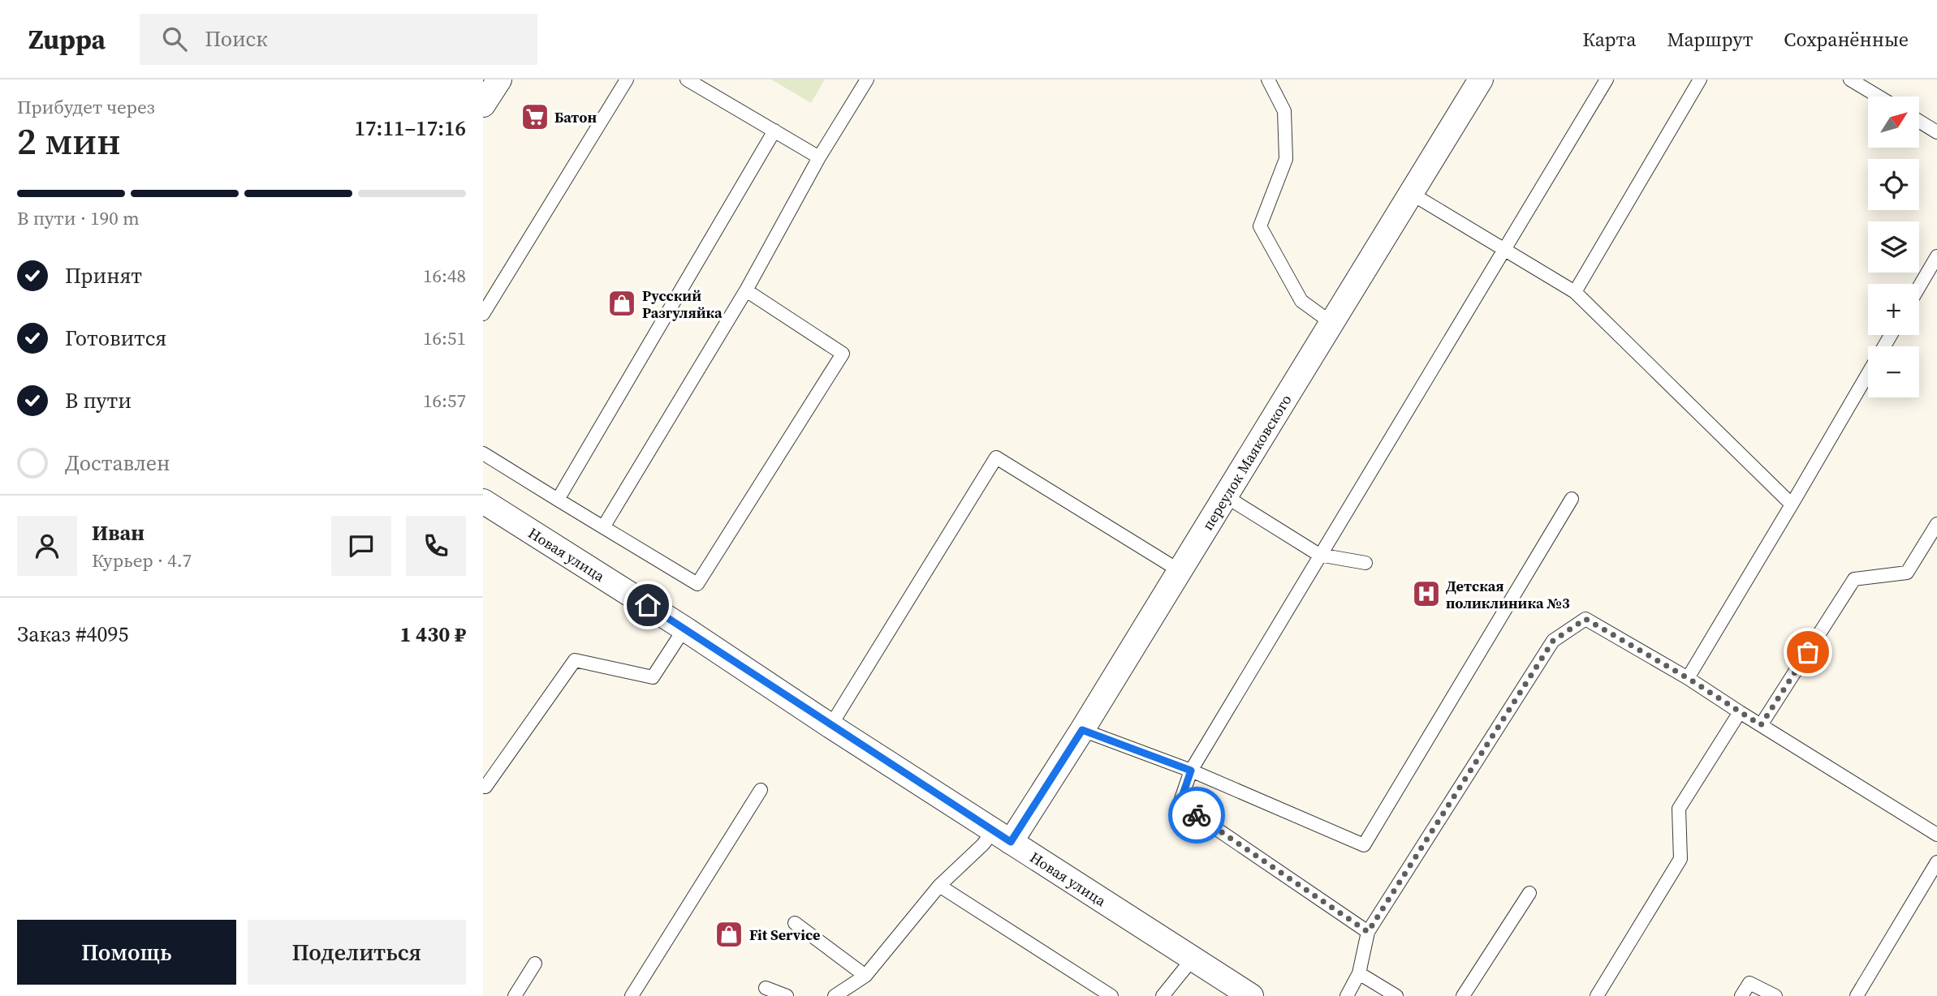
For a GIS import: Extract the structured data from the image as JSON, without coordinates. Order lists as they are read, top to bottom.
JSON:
{
  "streets": {
    "street": ["переулок Маяковского", "Новая улица"]
  },
  "crossings": [
    ["переулок Маяковского", "Новая улица"]
  ],
  "places": {
    "supermarket": ["Батон"],
    "shop": ["Русский Разгуляйка", "Fit Service"],
    "hospital": ["Детская поликлиника №3"]
  },
  "north": "top right",
  "page": {
    "header": "Zuppa",
    "search": "Поиск",
    "nav": ["Карта", "Маршрут", "Сохранённые"],
    "heading": ["2 мин", "Прибудет через", "17:11–17:16"],
    "panel": [
      "Иван",
      "Курьер · 4.7",
      "Заказ #4095",
      "1 430 ₽"
    ],
    "map_buttons": ["+", "−"],
    "bar": "В пути · 190 m",
    "list": [
      ["Принят", "16:48"],
      ["Готовится", "16:51"],
      ["В пути", "16:57"],
      "Доставлен"
    ],
    "buttons": ["Помощь", "Поделиться"]
  }
}
